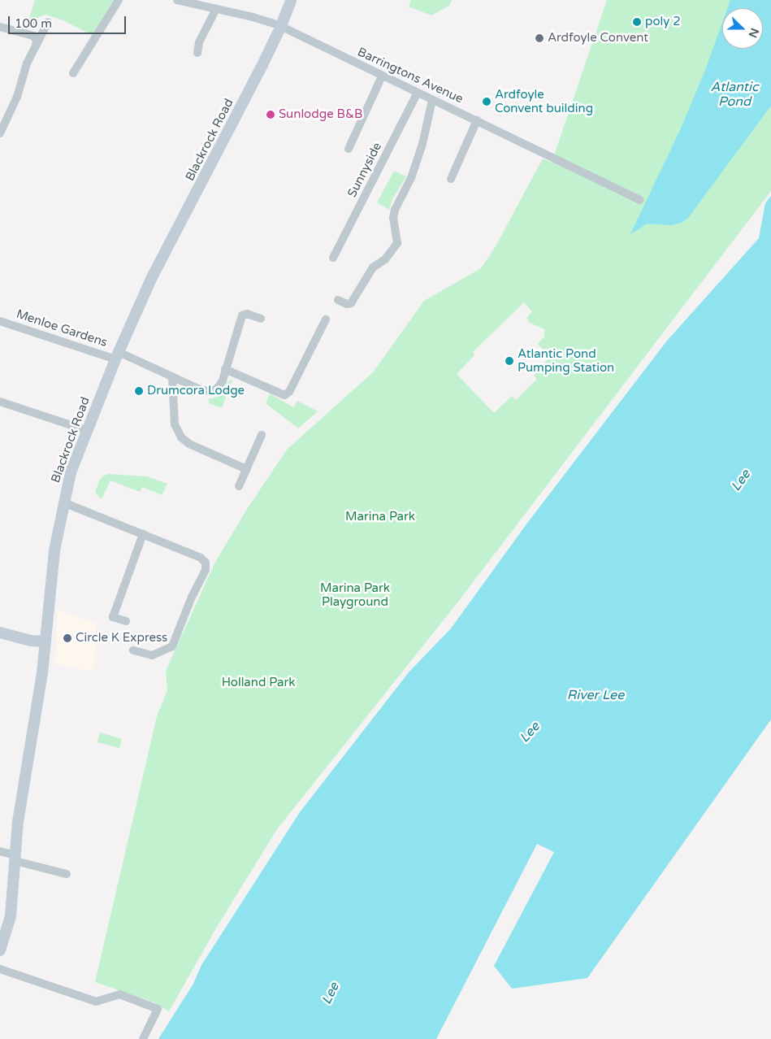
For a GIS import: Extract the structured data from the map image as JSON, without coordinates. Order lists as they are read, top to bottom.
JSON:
{
  "streets": {
    "street": [
      "Barringtons Avenue",
      "Blackrock Road",
      "Sunnyside",
      "Menloe Gardens"
    ]
  },
  "crossings": [
    ["Barringtons Avenue", "Blackrock Road"],
    ["Barringtons Avenue", "Sunnyside"],
    ["Blackrock Road", "Menloe Gardens"]
  ],
  "water": ["Atlantic Pond", "Lee", "River Lee"],
  "parks": ["Marina Park", "Marina Park Playground", "Holland Park"],
  "places": [
    "poly 2",
    "Ardfoyle Convent",
    "Ardfoyle Convent building",
    "Sunlodge B&B",
    "Atlantic Pond Pumping Station",
    "Drumcora Lodge",
    "Circle K Express"
  ],
  "scale_bar": "100 m",
  "north": "right"
}
